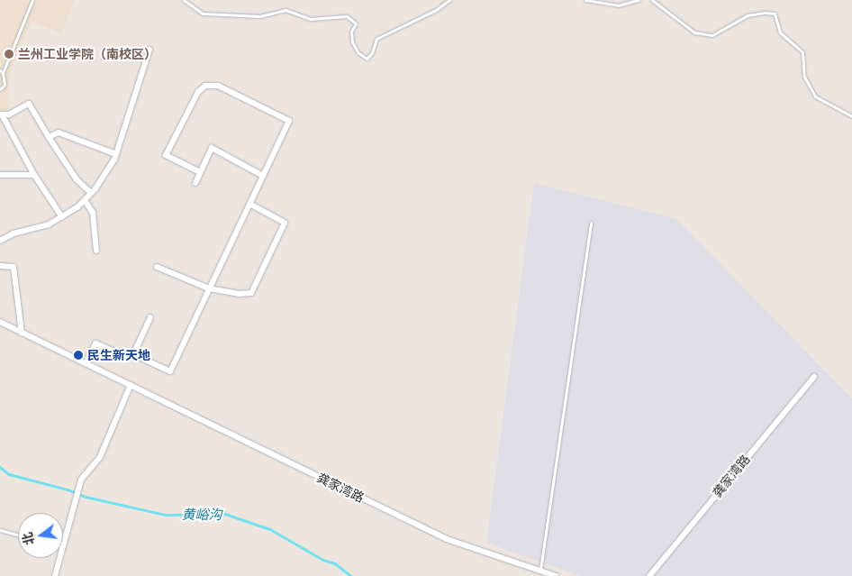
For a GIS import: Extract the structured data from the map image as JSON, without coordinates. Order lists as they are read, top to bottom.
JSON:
{
  "streets": {
    "street": ["龚家湾路"]
  },
  "water": ["黄峪沟"],
  "places": ["兰州工业学院（南校区）", "民生新天地"],
  "north": "left"
}
